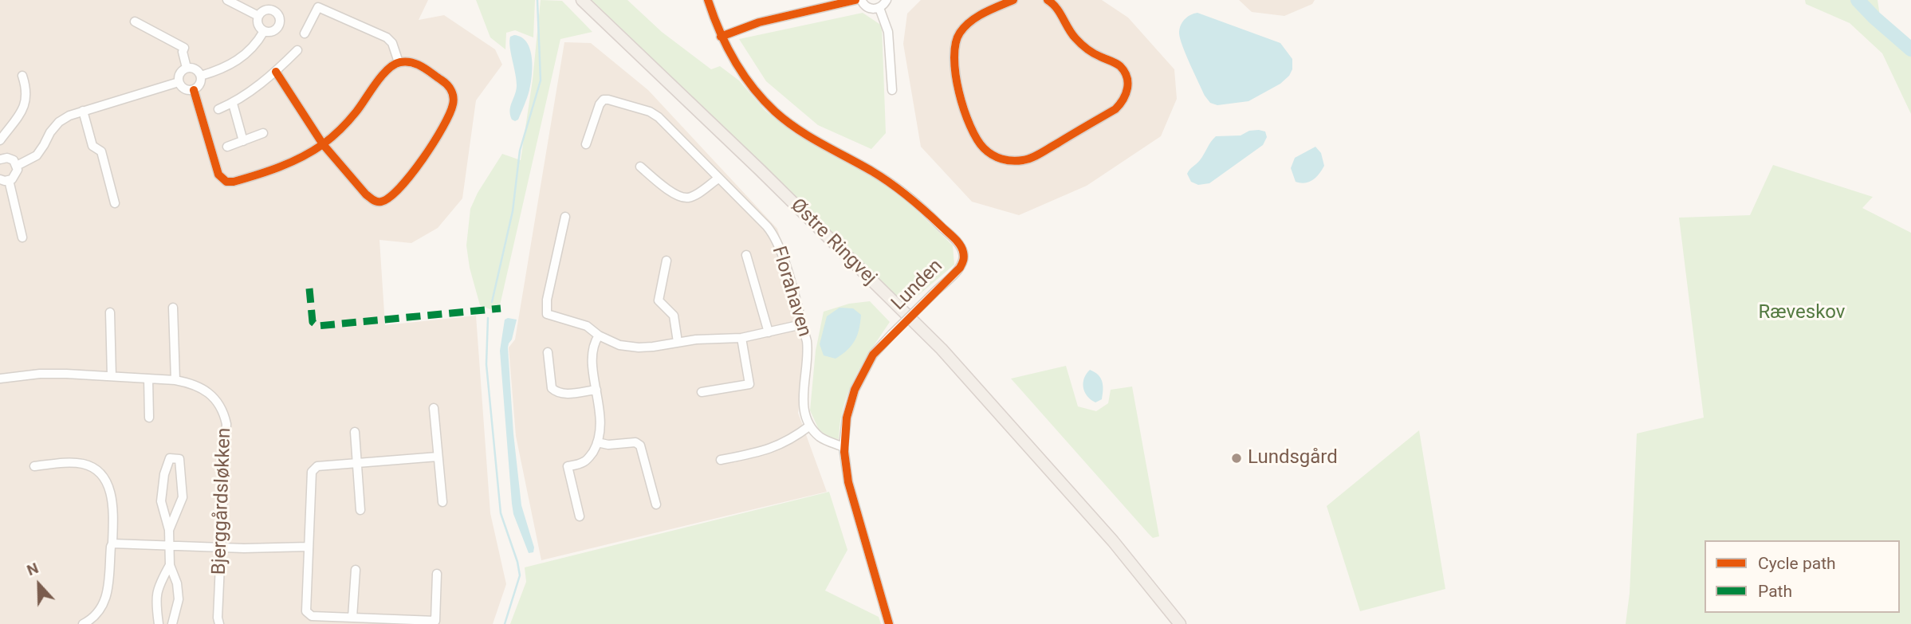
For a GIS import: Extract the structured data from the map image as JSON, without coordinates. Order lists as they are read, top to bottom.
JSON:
{
  "streets": {
    "main road": ["Østre Ringvej"],
    "street": ["Lunden", "Florahaven", "Bjerggårdsløkken"]
  },
  "parks": ["Ræveskov"],
  "places": ["Lundsgård"],
  "legend": ["Cycle path", "Path"],
  "north": "top"
}
